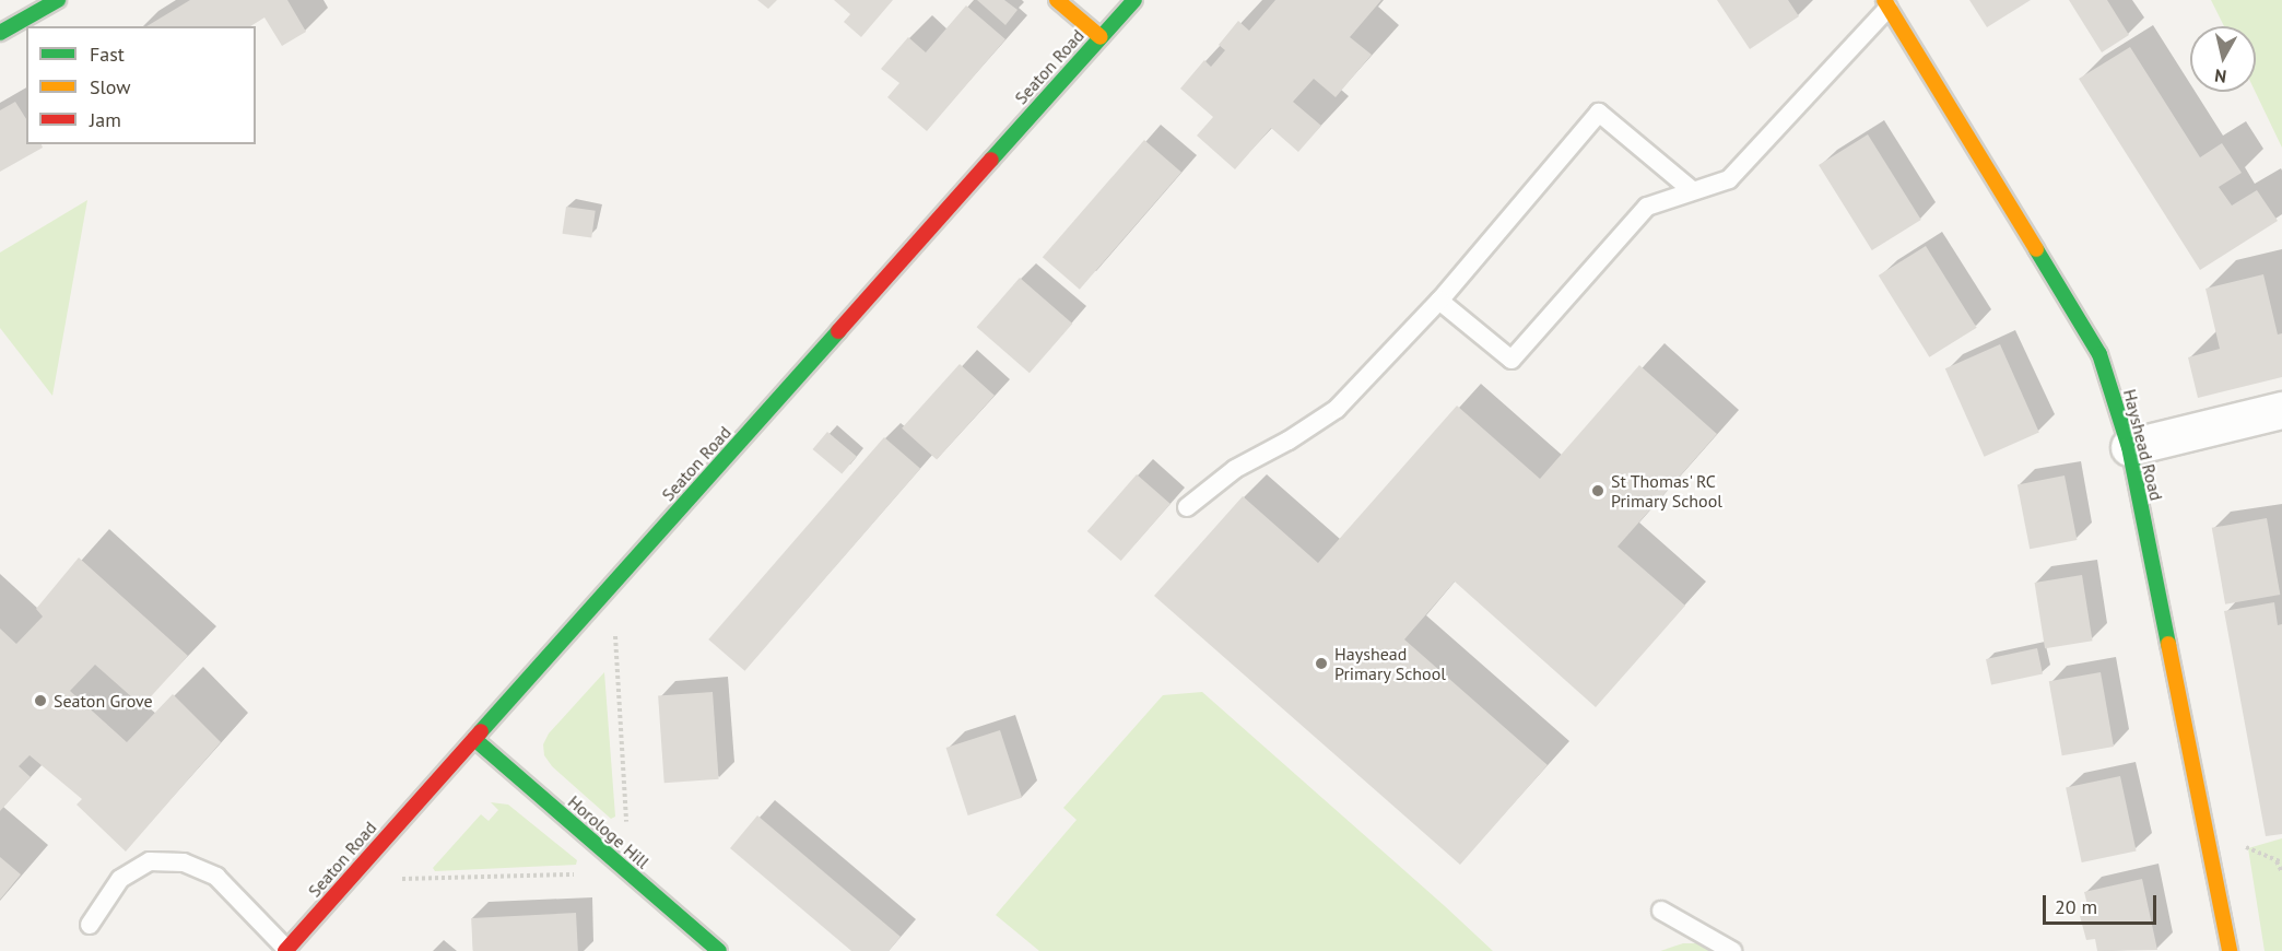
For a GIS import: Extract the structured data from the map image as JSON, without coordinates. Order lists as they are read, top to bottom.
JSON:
{
  "streets": {
    "street": ["Seaton Road", "Hayshead Road", "Horologe Hill"]
  },
  "crossings": [
    ["Seaton Road", "Horologe Hill"]
  ],
  "places": ["St Thomas' RC Primary School", "Hayshead Primary School", "Seaton Grove"],
  "legend": ["Fast", "Slow", "Jam"],
  "scale_bar": "20 m",
  "north": "bottom"
}
